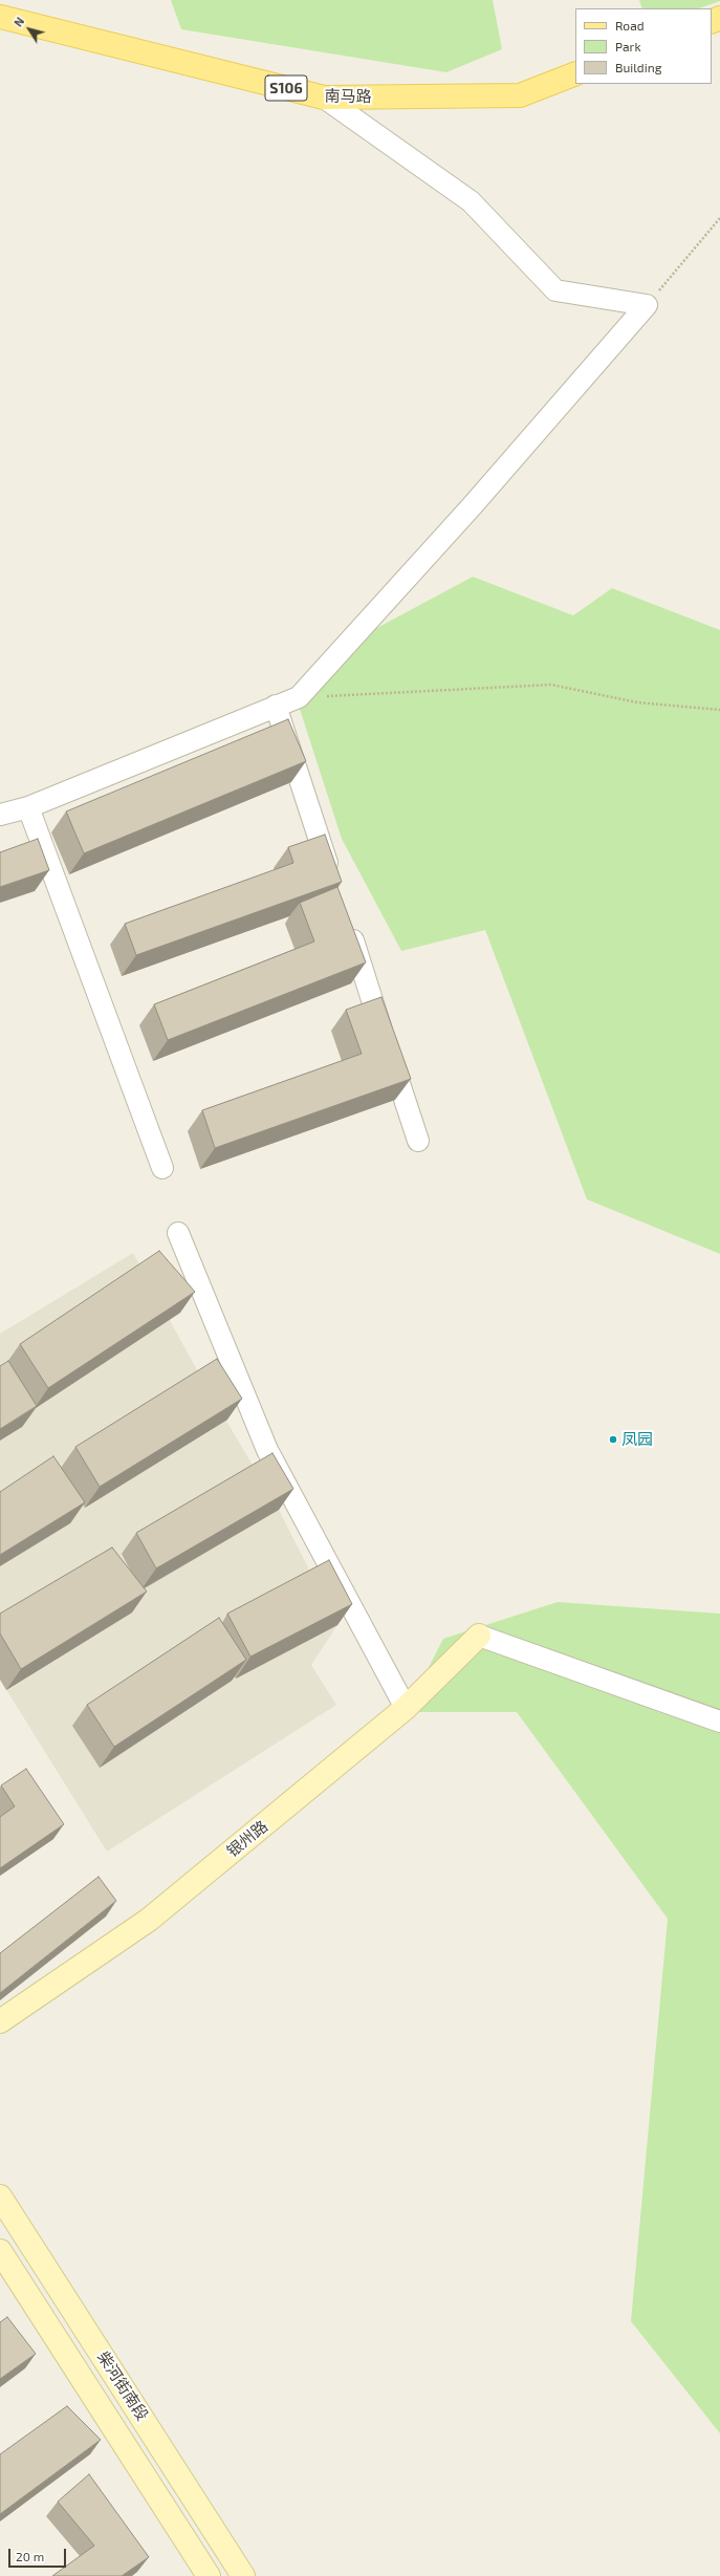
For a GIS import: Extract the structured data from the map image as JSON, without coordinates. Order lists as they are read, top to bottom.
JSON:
{
  "streets": {
    "main road": [
      "S106",
      "南马路",
      "银州路",
      "柴河街南段"
    ]
  },
  "places": ["凤园"],
  "legend": ["Road", "Park", "Building"],
  "scale_bar": "20 m",
  "north": "top left"
}
